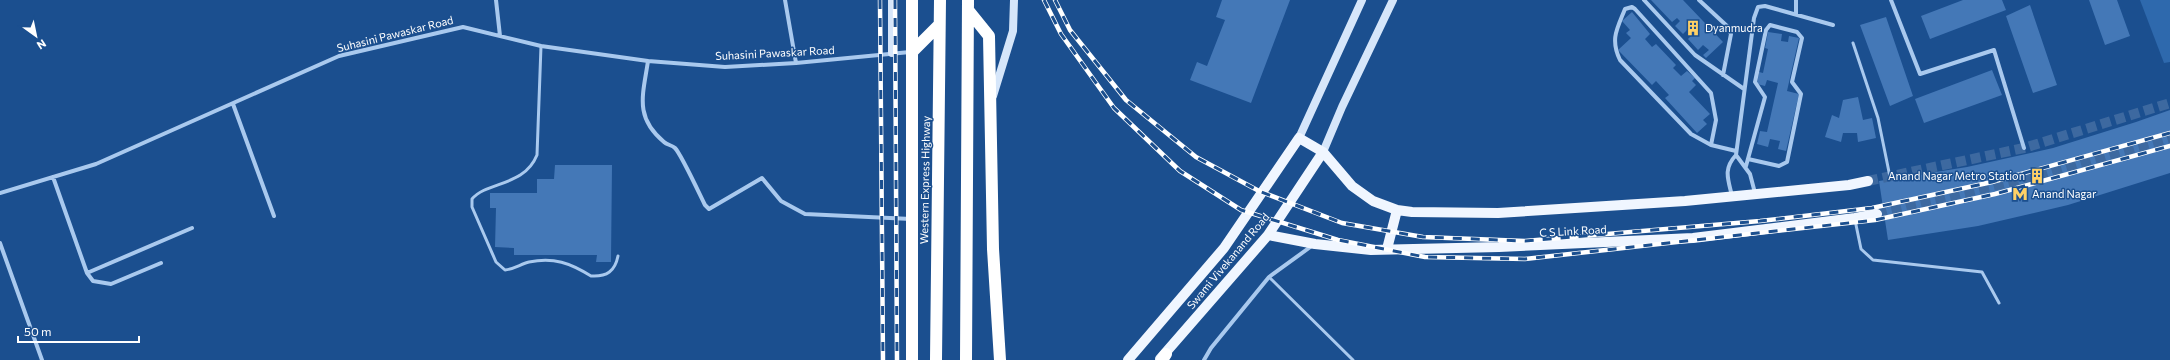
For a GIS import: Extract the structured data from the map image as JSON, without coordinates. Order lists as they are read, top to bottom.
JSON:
{
  "streets": {
    "highway": ["Western Express Highway"],
    "main road": ["C S Link Road", "Swami Vivekanand Road"],
    "street": ["Suhasini Pawaskar Road"]
  },
  "crossings": [
    ["C S Link Road", "Swami Vivekanand Road"]
  ],
  "places": {
    "building": ["Dyanmudra", "Anand Nagar Metro Station"],
    "metro station": ["Anand Nagar"]
  },
  "scale_bar": "50 m",
  "north": "bottom right"
}
